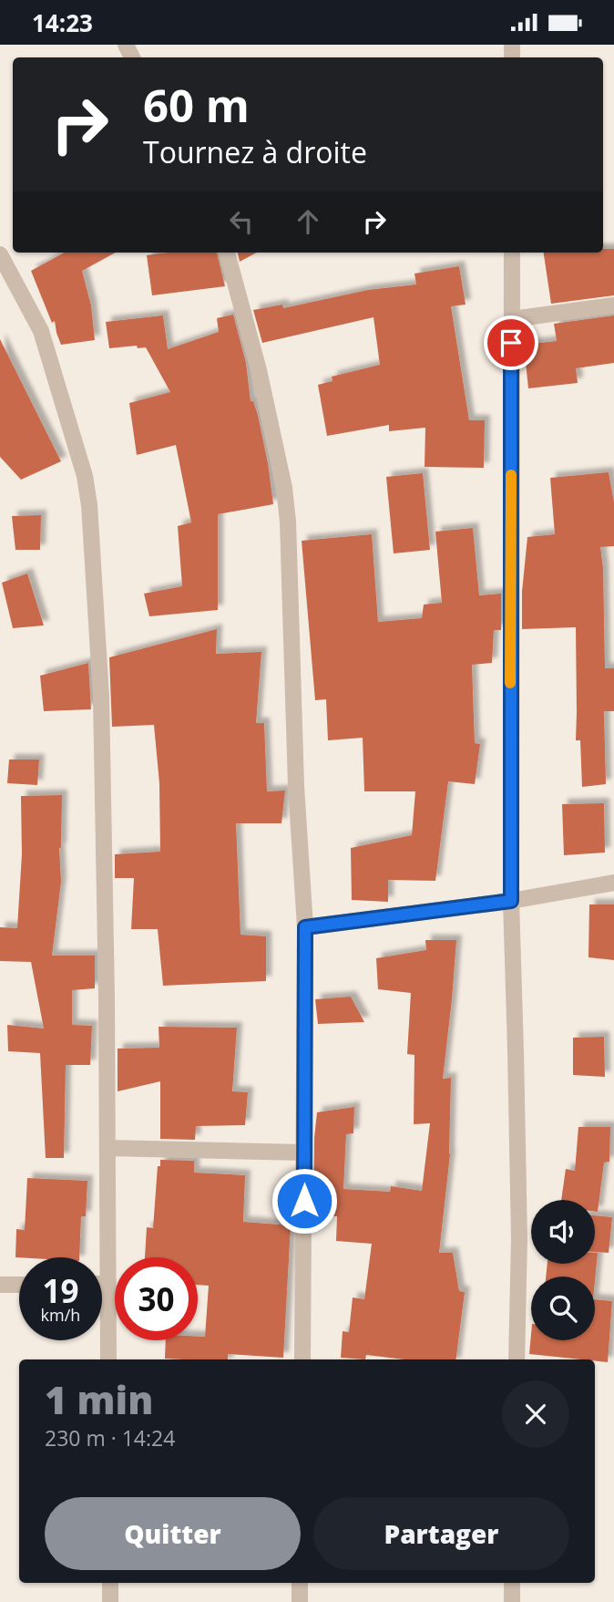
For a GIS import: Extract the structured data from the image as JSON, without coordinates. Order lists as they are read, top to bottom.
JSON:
{
  "page": {
    "status": "14:23",
    "turn": ["60 m", "Tournez à droite"],
    "speed": "19 km/h",
    "limit": "30",
    "heading": ["1 min", "230 m · 14:24"],
    "buttons": ["Quitter", "Partager"]
  }
}
